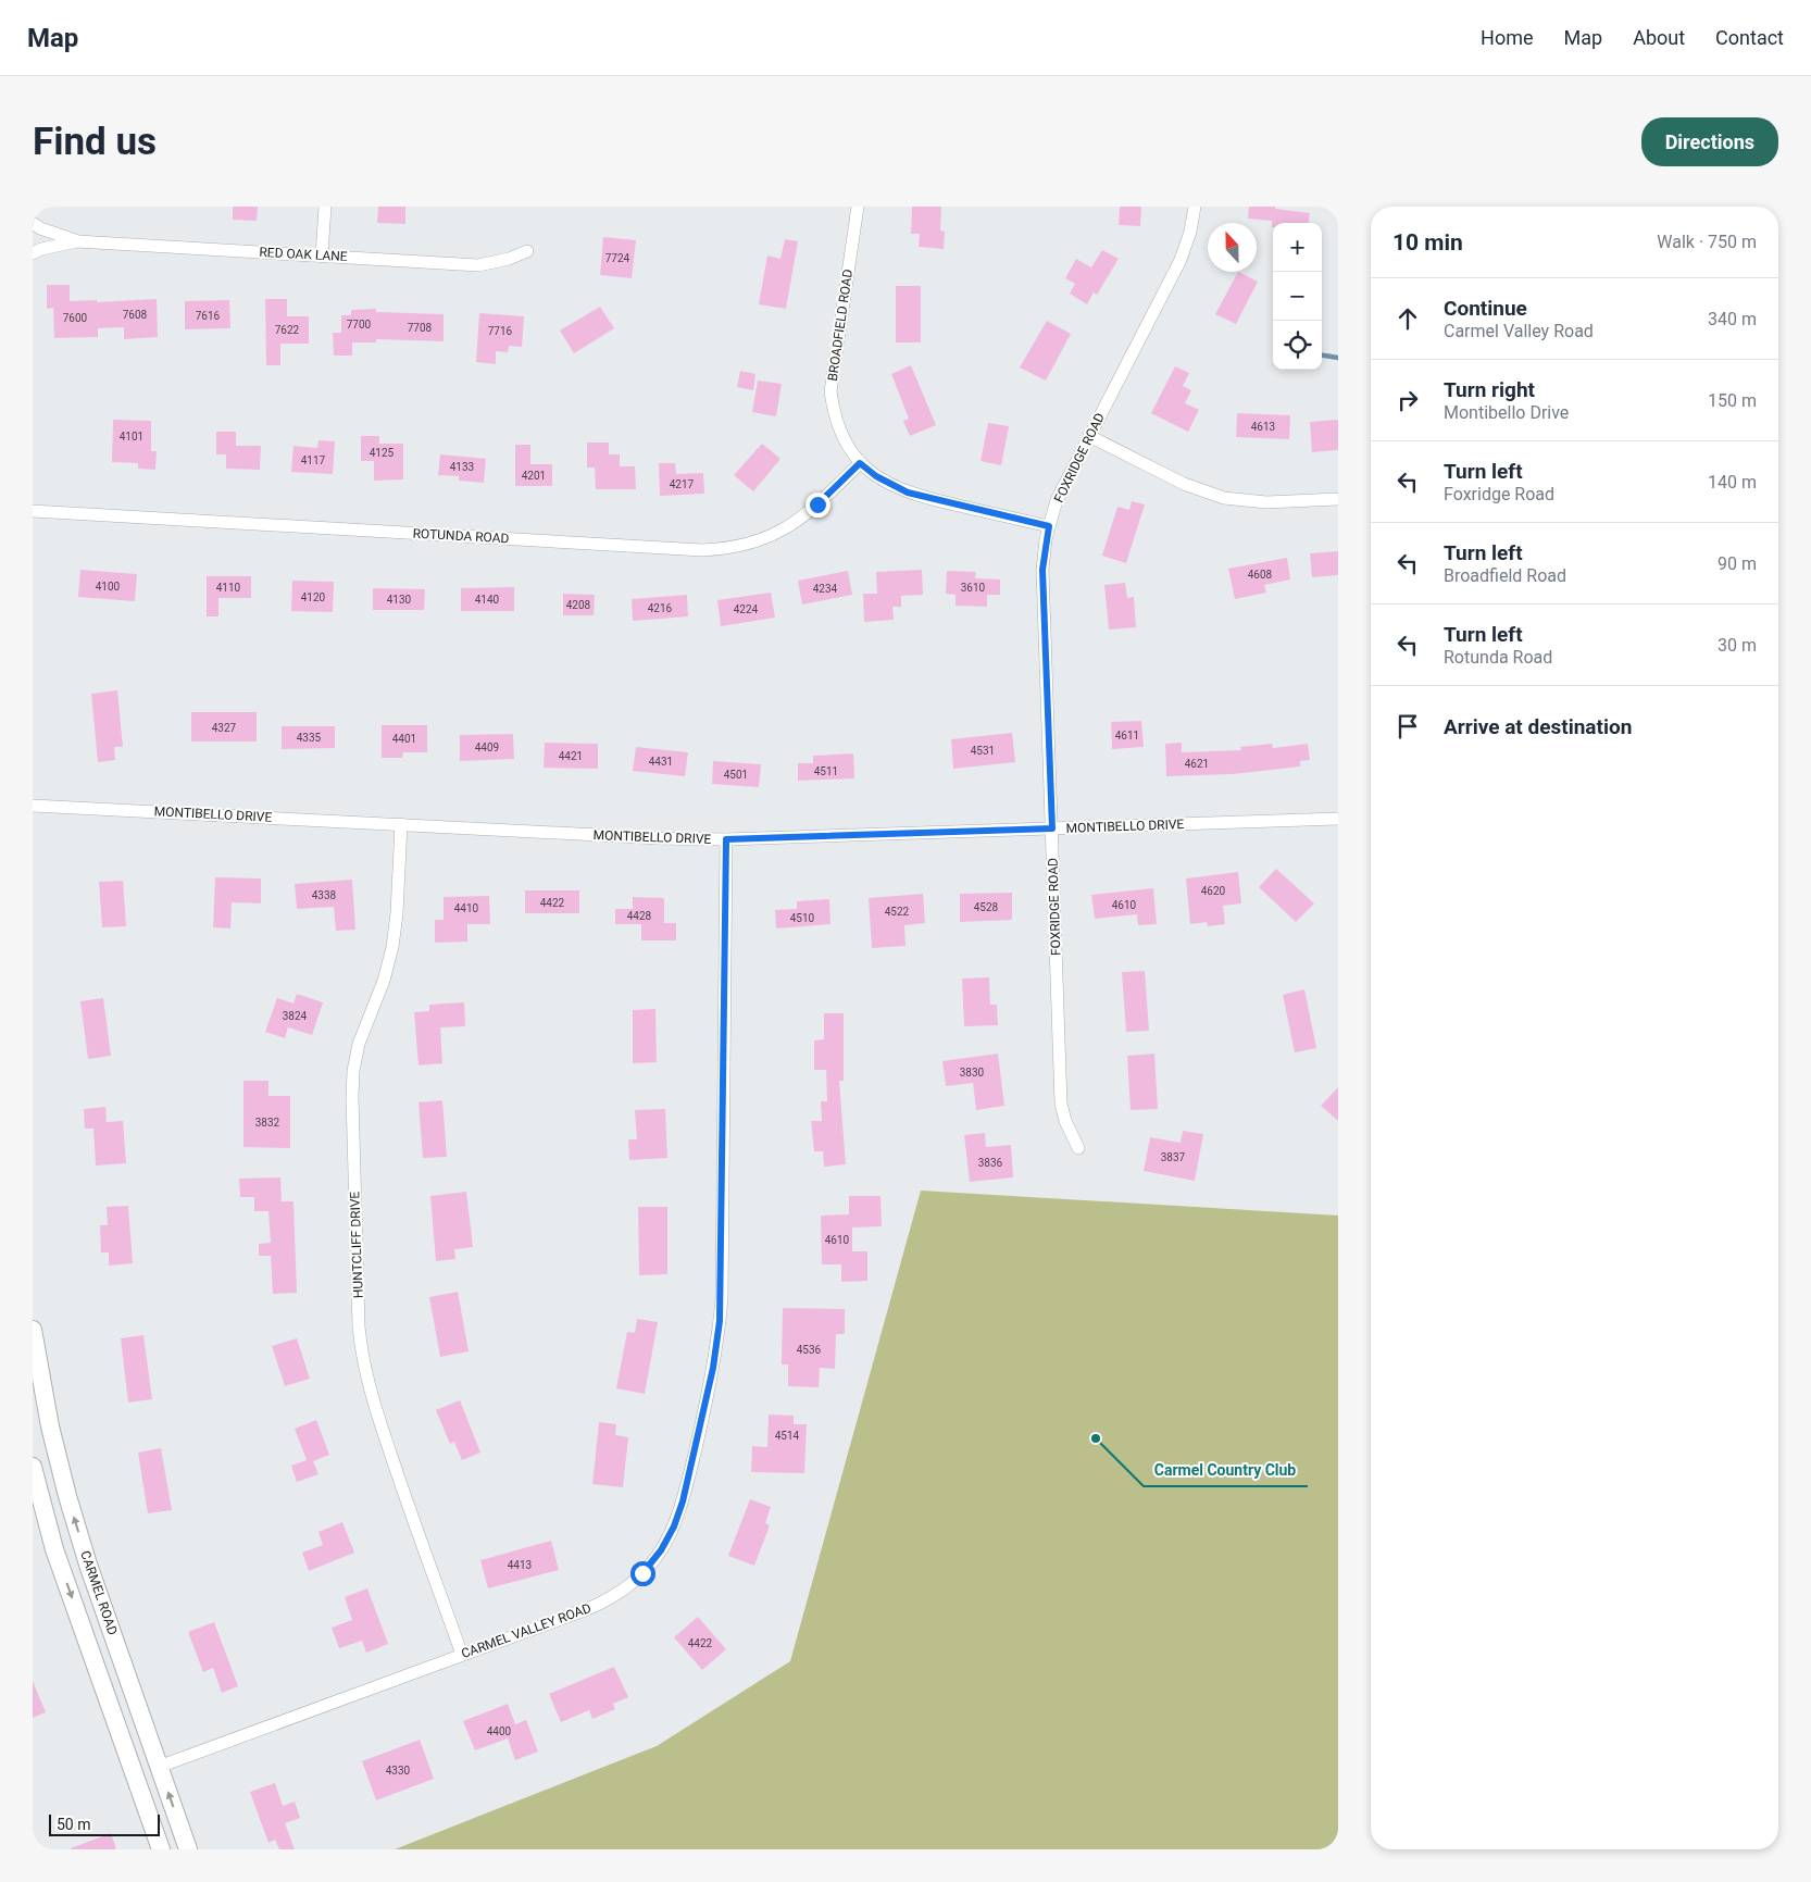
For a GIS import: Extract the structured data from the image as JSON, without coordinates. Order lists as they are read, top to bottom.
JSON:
{
  "streets": {
    "main road": ["CARMEL ROAD"],
    "street": [
      "RED OAK LANE",
      "BROADFIELD ROAD",
      "FOXRIDGE ROAD",
      "ROTUNDA ROAD",
      "MONTIBELLO DRIVE",
      "HUNTCLIFF DRIVE",
      "CARMEL VALLEY ROAD"
    ]
  },
  "crossings": [
    ["BROADFIELD ROAD", "FOXRIDGE ROAD"],
    ["BROADFIELD ROAD", "ROTUNDA ROAD"],
    ["FOXRIDGE ROAD", "MONTIBELLO DRIVE"],
    ["MONTIBELLO DRIVE", "HUNTCLIFF DRIVE"],
    ["MONTIBELLO DRIVE", "CARMEL VALLEY ROAD"],
    ["HUNTCLIFF DRIVE", "CARMEL VALLEY ROAD"],
    ["CARMEL ROAD", "CARMEL VALLEY ROAD"]
  ],
  "places": ["Carmel Country Club"],
  "house_numbers": [
    "7724",
    "7608",
    "7616",
    "7600",
    "7700",
    "7708",
    "7622",
    "7716",
    "4613",
    "4101",
    "4125",
    "4117",
    "4133",
    "4201",
    "4217",
    "4608",
    "4100",
    "4110",
    "3610",
    "4234",
    "4120",
    "4130",
    "4140",
    "4208",
    "4216",
    "4224",
    "4327",
    "4611",
    "4335",
    "4401",
    "4409",
    "4531",
    "4421",
    "4431",
    "4621",
    "4511",
    "4501",
    "4620",
    "4338",
    "4422",
    "4610",
    "4528",
    "4410",
    "4522",
    "4428",
    "4510",
    "3824",
    "3830",
    "3832",
    "3837",
    "3836",
    "4610",
    "4536",
    "4514",
    "4413",
    "4422",
    "4400",
    "4330"
  ],
  "scale_bar": "50 m",
  "north": "top",
  "page": {
    "header": "Map",
    "nav": [
      "Home",
      "Map",
      "About",
      "Contact"
    ],
    "buttons": "Directions",
    "title": "Find us",
    "heading": ["10 min", "Walk · 750 m"],
    "map_buttons": ["+", "−"],
    "list": [
      ["Continue", "Carmel Valley Road", "340 m"],
      ["Turn right", "Montibello Drive", "150 m"],
      ["Turn left", "Foxridge Road", "140 m"],
      ["Turn left", "Broadfield Road", "90 m"],
      ["Turn left", "Rotunda Road", "30 m"],
      "Arrive at destination"
    ],
    "scale": "50 m"
  }
}
